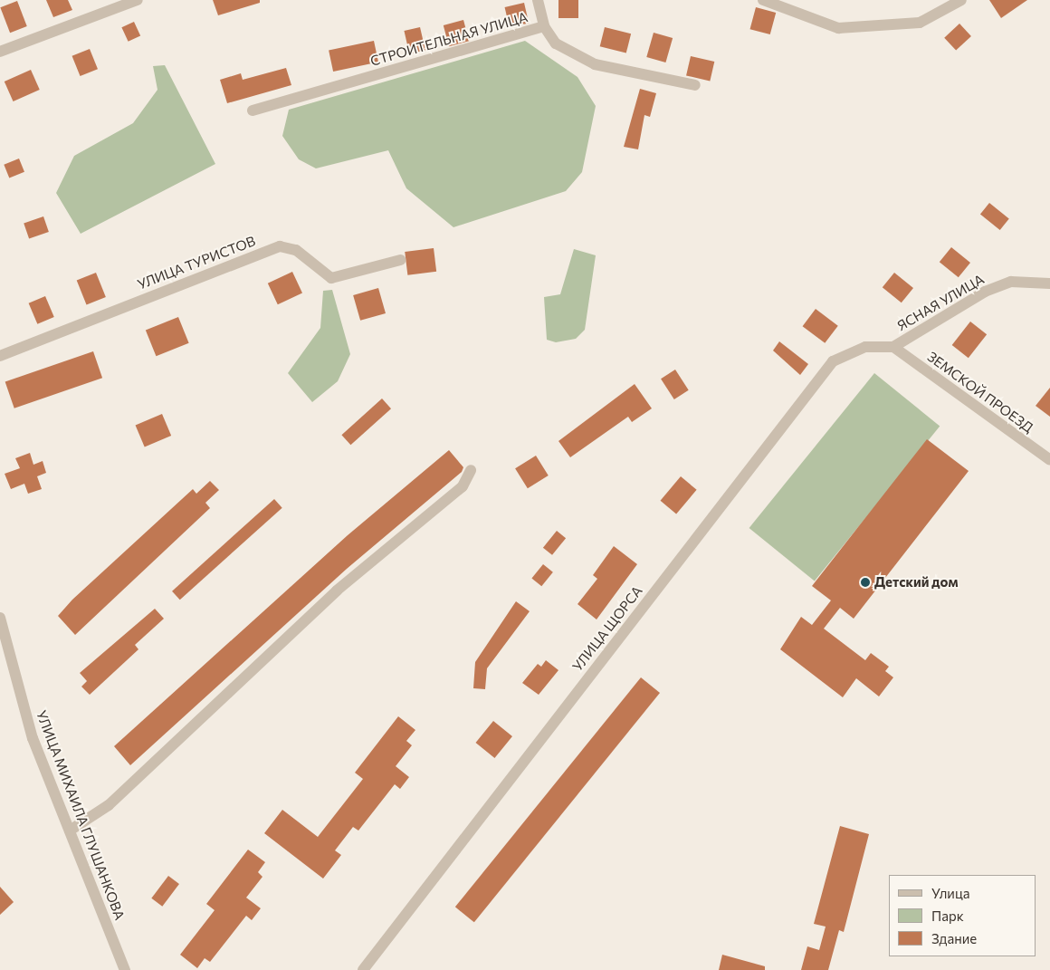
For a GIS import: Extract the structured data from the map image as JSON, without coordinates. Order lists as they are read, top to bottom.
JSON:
{
  "streets": {
    "street": [
      "СТРОИТЕЛЬНАЯ УЛИЦА",
      "УЛИЦА ТУРИСТОВ",
      "ЯСНАЯ УЛИЦА",
      "ЗЕМСКОЙ ПРОЕЗД",
      "УЛИЦА ЩОРСА",
      "УЛИЦА МИХАИЛА ГЛУШАНКОВА"
    ]
  },
  "crossings": [
    ["ЯСНАЯ УЛИЦА", "ЗЕМСКОЙ ПРОЕЗД"],
    ["ЯСНАЯ УЛИЦА", "УЛИЦА ЩОРСА"],
    ["ЗЕМСКОЙ ПРОЕЗД", "УЛИЦА ЩОРСА"]
  ],
  "places": ["Детский дом"],
  "legend": ["Улица", "Парк", "Здание"]
}
